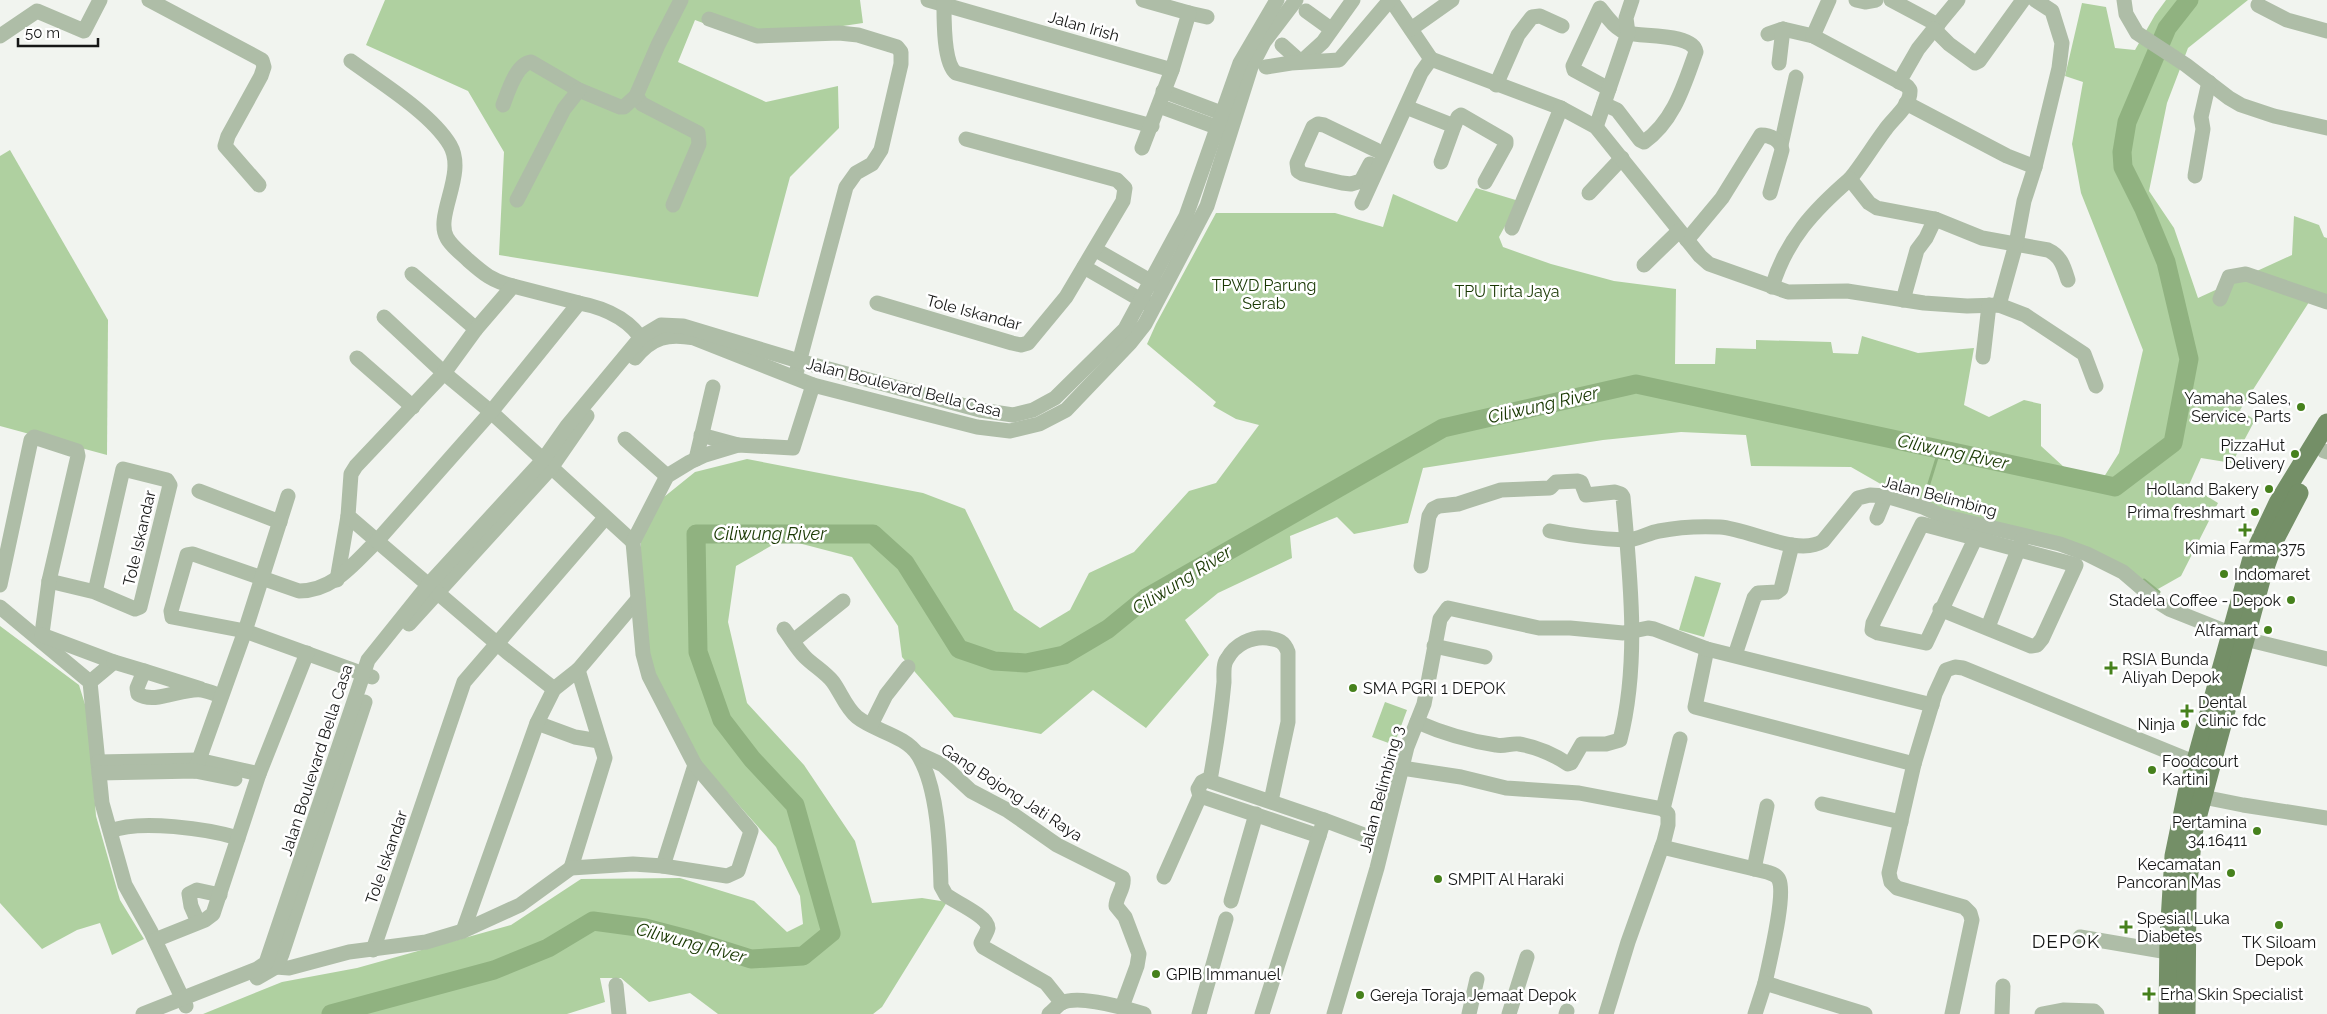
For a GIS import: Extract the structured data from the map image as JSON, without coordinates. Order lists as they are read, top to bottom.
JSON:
{
  "streets": {
    "street": [
      "Jalan Irish",
      "Tole Iskandar",
      "Jalan Boulevard Bella Casa",
      "Jalan Belimbing",
      "Jalan Belimbing 3",
      "Gang Bojong Jati Raya"
    ]
  },
  "districts": ["DEPOK"],
  "water": ["Ciliwung River"],
  "parks": ["TPWD Parung Serab", "TPU Tirta Jaya"],
  "places": {
    "other": [
      "Yamaha Sales, Service, Parts",
      "PizzaHut Delivery",
      "Holland Bakery",
      "Prima freshmart",
      "Indomaret",
      "Stadela Coffee - Depok",
      "Alfamart",
      "SMA PGRI 1 DEPOK",
      "Ninja",
      "Foodcourt Kartini",
      "Pertamina 34.16411",
      "Kecamatan Pancoran Mas",
      "SMPIT Al Haraki",
      "TK Siloam Depok",
      "GPIB Immanuel",
      "Gereja Toraja Jemaat Depok"
    ],
    "health": [
      "Kimia Farma 375",
      "RSIA Bunda Aliyah Depok",
      "Dental Clinic fdc",
      "Spesial Luka Diabetes",
      "Erha Skin Specialist"
    ]
  },
  "scale_bar": "50 m"
}
